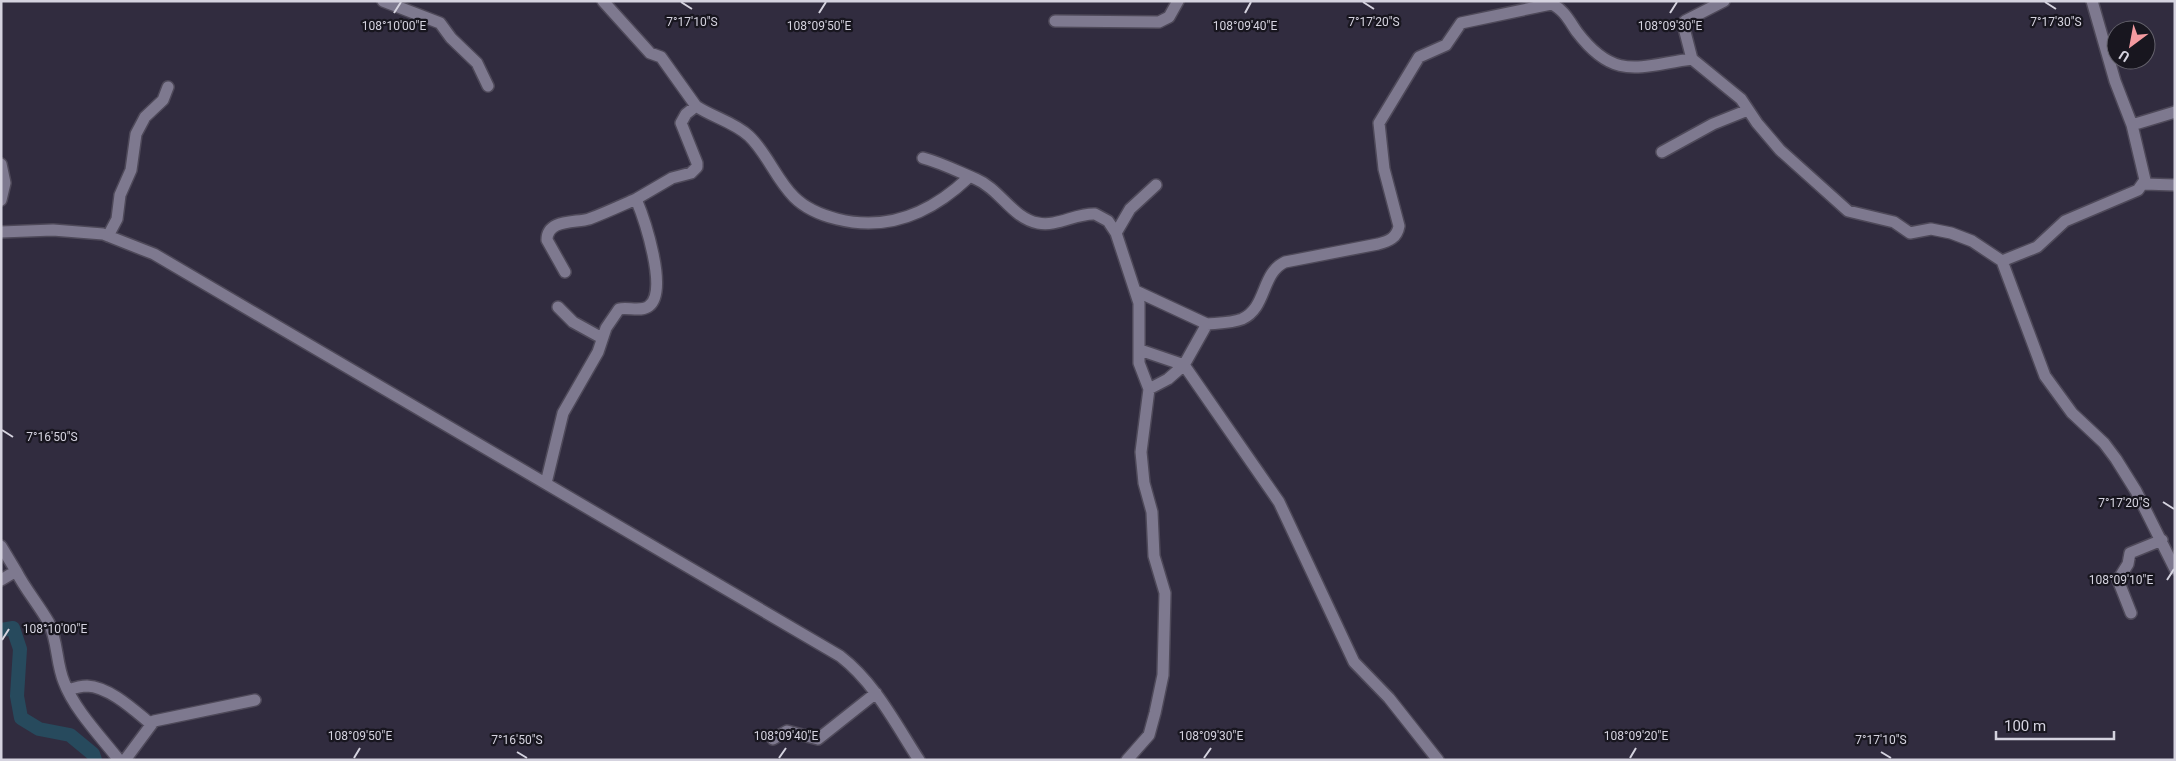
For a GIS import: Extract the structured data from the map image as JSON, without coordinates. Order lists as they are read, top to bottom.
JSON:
{
  "scale_bar": "100 m",
  "north": "bottom left",
  "coordinates": [
    "7°17'10\"S",
    "7°17'20\"S",
    "7°17'30\"S",
    "108°10'00\"E",
    "108°09'50\"E",
    "108°09'40\"E",
    "108°09'30\"E",
    "7°16'50\"S",
    "108°09'10\"E",
    "108°09'20\"E"
  ]
}
